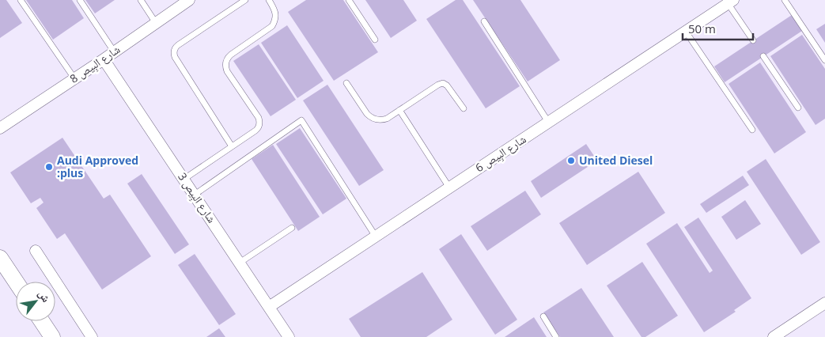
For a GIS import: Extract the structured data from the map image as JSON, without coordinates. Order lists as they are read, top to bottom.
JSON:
{
  "streets": {
    "street": ["شارع البِيص 8", "شارع البِيص 6", "شارع البِيص 3"]
  },
  "crossings": [
    ["شارع البِيص 8", "شارع البِيص 3"],
    ["شارع البِيص 6", "شارع البِيص 3"]
  ],
  "places": ["United Diesel", "Audi Approved :plus"],
  "scale_bar": "50 m",
  "north": "top right"
}
